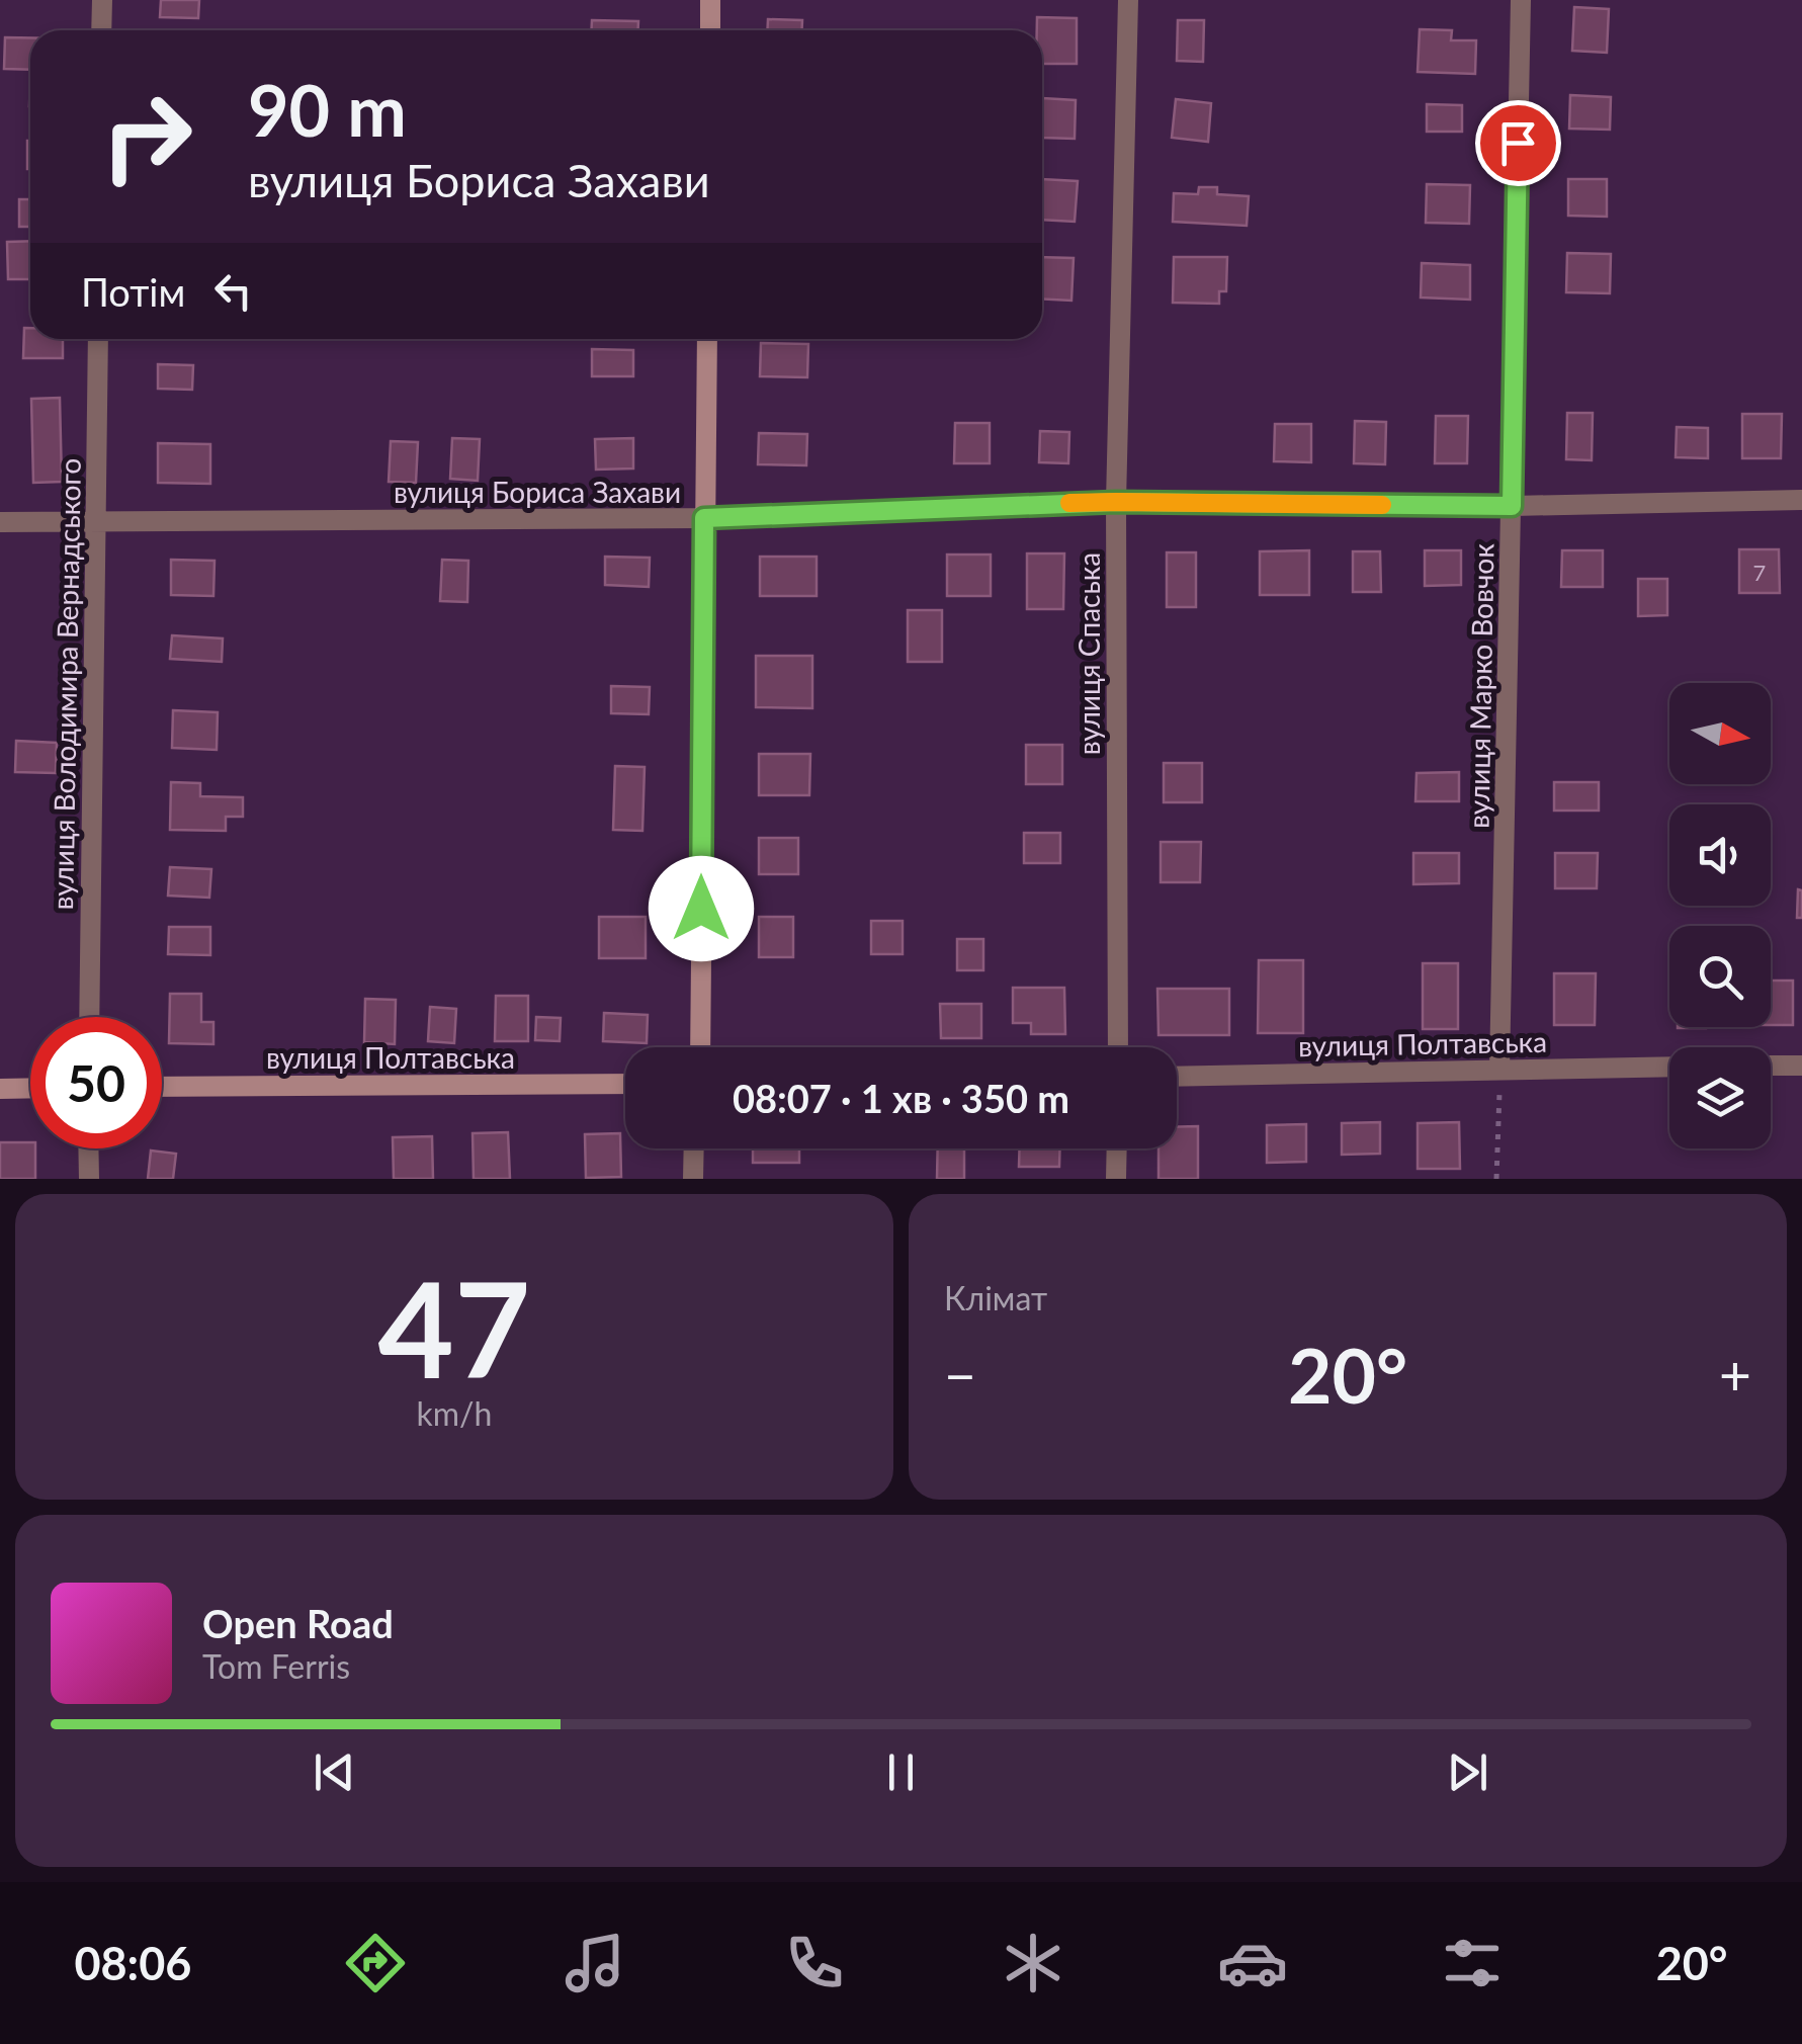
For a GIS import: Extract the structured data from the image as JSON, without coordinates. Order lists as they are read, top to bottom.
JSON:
{
  "streets": {
    "main road": ["вулиця Полтавська"],
    "street": [
      "вулиця Бориса Захави",
      "вулиця Спаська",
      "вулиця Володимира Вернадського",
      "вулиця Марко Вовчок"
    ]
  },
  "crossings": [
    ["вулиця Бориса Захави", "вулиця Спаська"],
    ["вулиця Бориса Захави", "вулиця Володимира Вернадського"],
    ["вулиця Бориса Захави", "вулиця Марко Вовчок"],
    ["вулиця Марко Вовчок", "вулиця Полтавська"]
  ],
  "house_numbers": ["7"],
  "north": "right",
  "page": {
    "turn": ["90 m", "вулиця Бориса Захави"],
    "then": "Потім",
    "limit": "50",
    "trip": "08:07 · 1 хв · 350 m",
    "tile": [
      ["47", "km/h"],
      "Клімат"
    ],
    "heat": ["−", "20°", "+"],
    "song": ["Open Road", "Tom Ferris"],
    "tabs": ["08:06", "20°"]
  }
}
